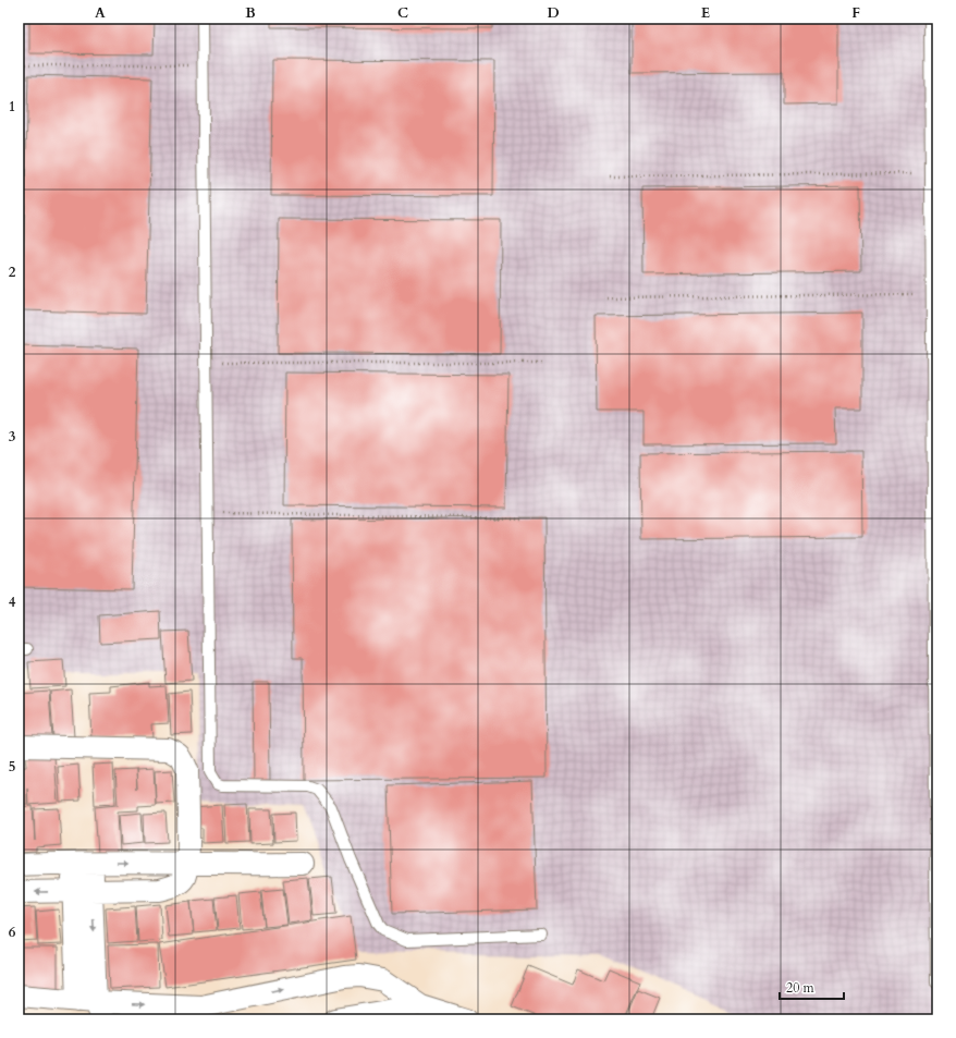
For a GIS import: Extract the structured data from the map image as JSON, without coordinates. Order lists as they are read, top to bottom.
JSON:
{
  "scale_bar": "20 m",
  "grid": {
    "columns": [
      "A",
      "B",
      "C",
      "D",
      "E",
      "F"
    ],
    "rows": [
      "1",
      "2",
      "3",
      "4",
      "5",
      "6"
    ]
  }
}
